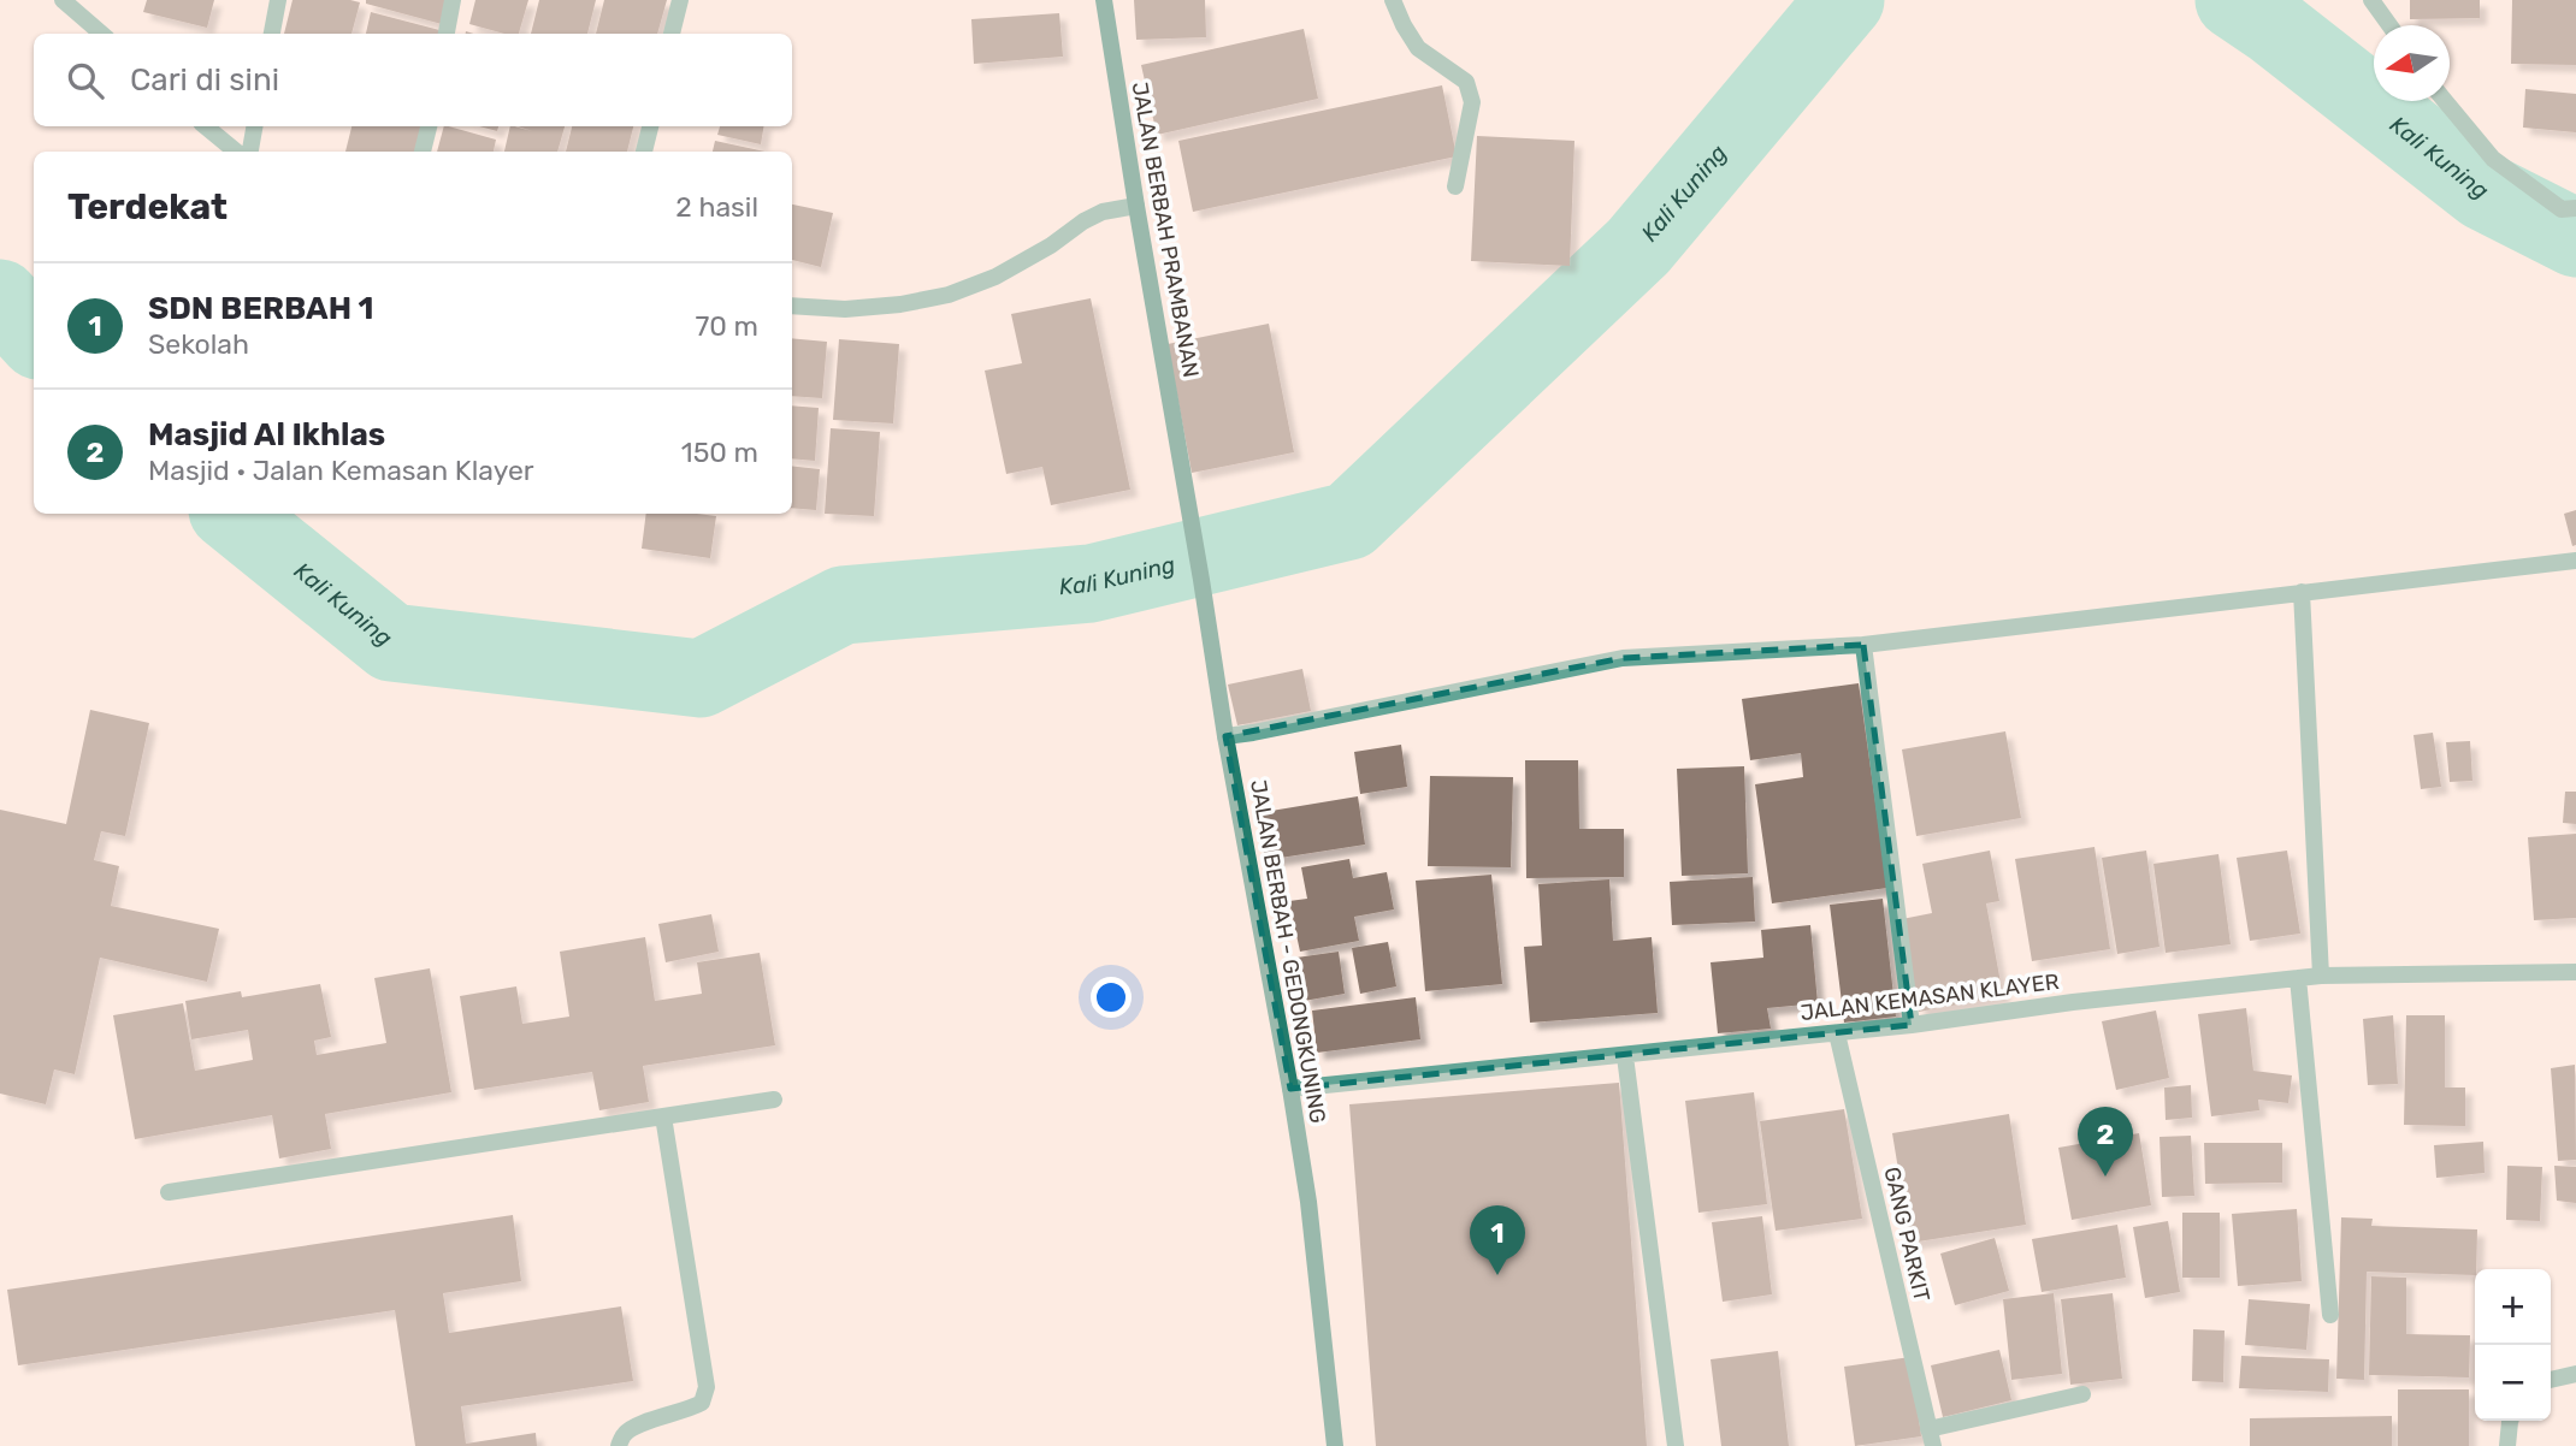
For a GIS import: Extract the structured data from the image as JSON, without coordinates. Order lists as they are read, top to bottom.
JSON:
{
  "streets": {
    "main road": ["JALAN BERBAH PRAMBANAN", "JALAN BERBAH - GEDONGKUNING"],
    "street": ["JALAN KEMASAN KLAYER", "GANG PARKIT"]
  },
  "crossings": [
    ["JALAN BERBAH PRAMBANAN", "JALAN BERBAH - GEDONGKUNING"],
    ["JALAN BERBAH - GEDONGKUNING", "JALAN KEMASAN KLAYER"],
    ["JALAN KEMASAN KLAYER", "GANG PARKIT"]
  ],
  "water": ["Kali Kuning"],
  "north": "left",
  "page": {
    "search": "Cari di sini",
    "heading": ["Terdekat", "2 hasil"],
    "list": [
      {
        "mark": "1",
        "name": "SDN BERBAH 1",
        "note": "Sekolah",
        "value": "70 m"
      },
      {
        "mark": "2",
        "name": "Masjid Al Ikhlas",
        "note": "Masjid · Jalan Kemasan Klayer",
        "value": "150 m"
      }
    ],
    "pins": ["2", "1"],
    "map_buttons": ["+", "−"]
  }
}
